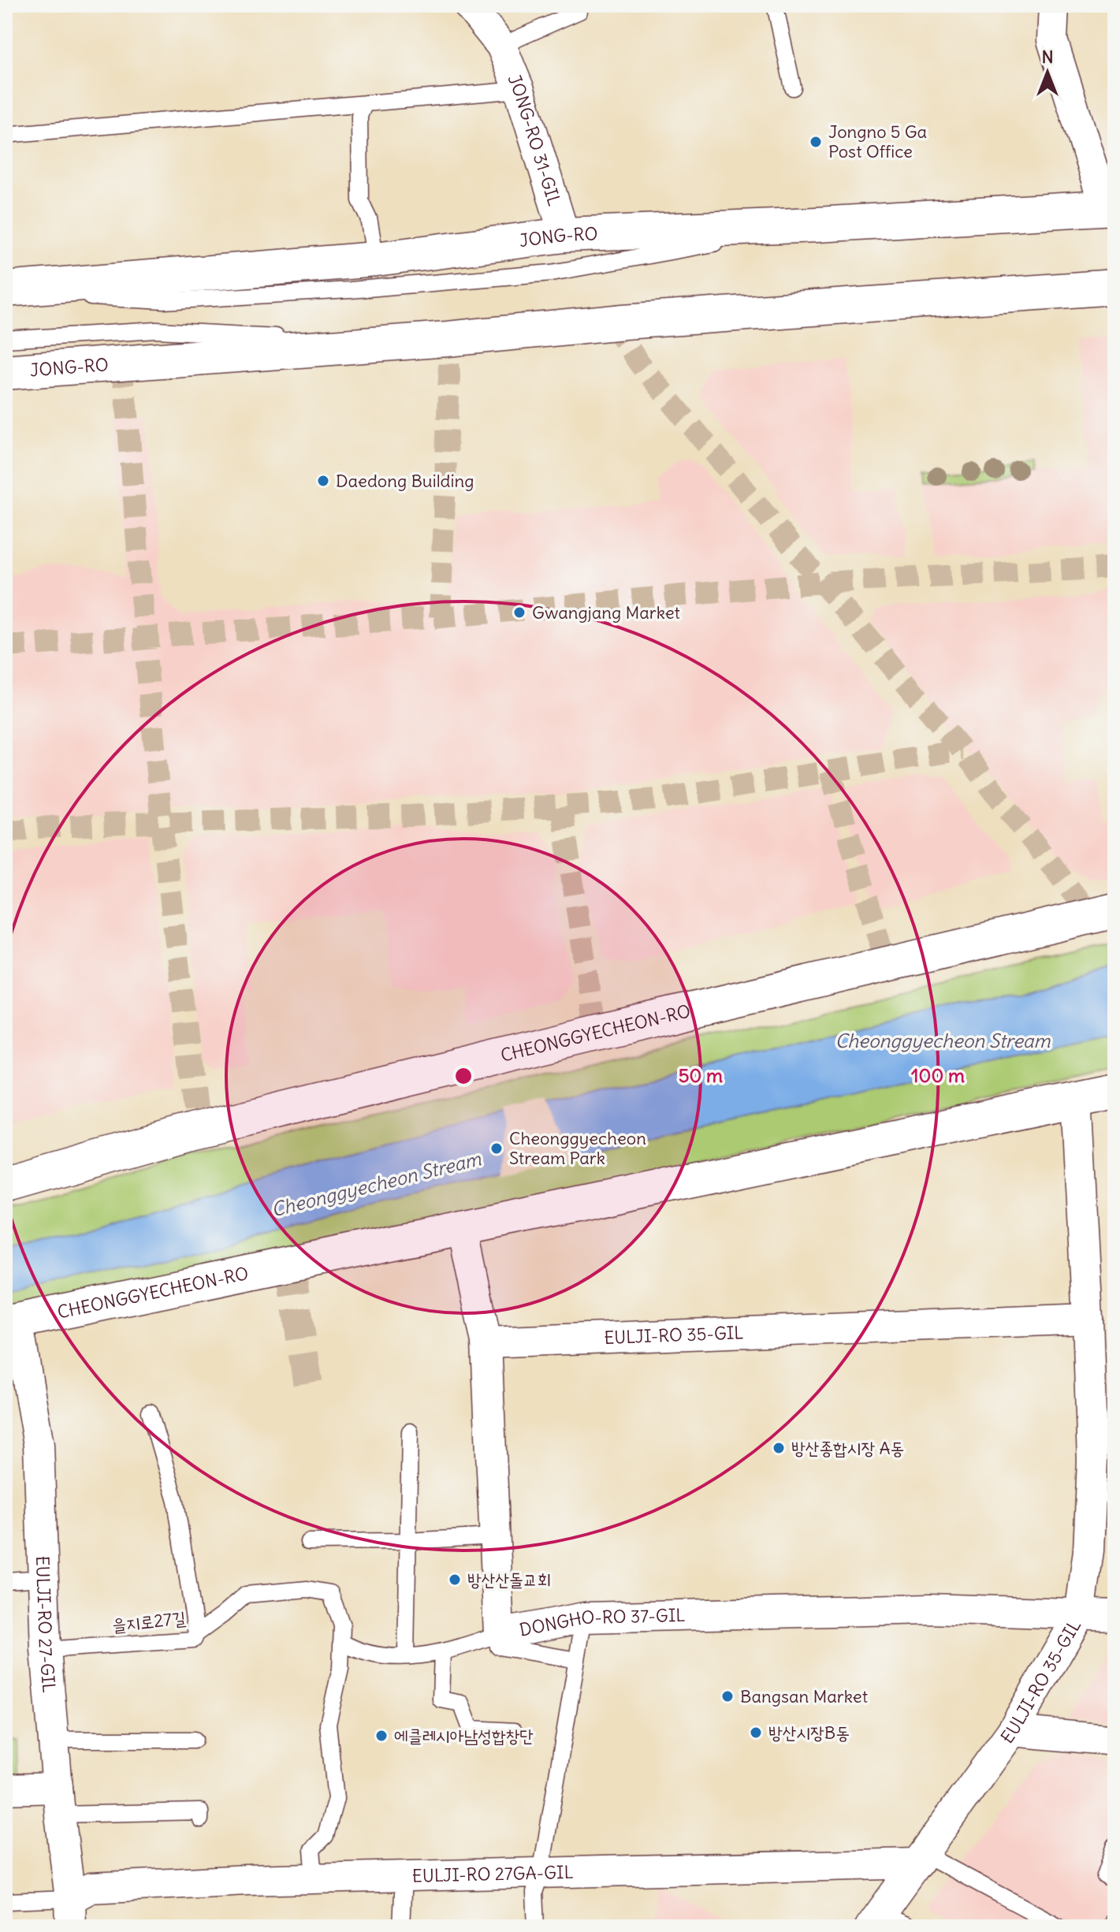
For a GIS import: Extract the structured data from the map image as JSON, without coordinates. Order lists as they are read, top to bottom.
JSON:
{
  "streets": {
    "main road": ["JONG-RO", "CHEONGGYECHEON-RO"],
    "street": [
      "JONG-RO 31-GIL",
      "EULJI-RO 35-GIL",
      "EULJI-RO 27-GIL",
      "DONGHO-RO 37-GIL",
      "EULJI-RO 27GA-GIL"
    ],
    "lane": ["을지로27길"]
  },
  "crossings": [
    ["JONG-RO 31-GIL", "JONG-RO"],
    ["CHEONGGYECHEON-RO", "EULJI-RO 35-GIL"],
    ["CHEONGGYECHEON-RO", "EULJI-RO 27-GIL"],
    ["CHEONGGYECHEON-RO", "DONGHO-RO 37-GIL"],
    ["EULJI-RO 35-GIL", "DONGHO-RO 37-GIL"],
    ["EULJI-RO 35-GIL", "EULJI-RO 27GA-GIL"],
    ["을지로27길", "EULJI-RO 27-GIL"],
    ["EULJI-RO 27-GIL", "EULJI-RO 27GA-GIL"]
  ],
  "water": ["Cheonggyecheon Stream"],
  "places": [
    "Jongno 5 Ga Post Office",
    "Daedong Building",
    "Gwangjang Market",
    "Cheonggyecheon Stream Park",
    "방산종합시장 A동",
    "방산산돌교회",
    "Bangsan Market",
    "방산시장B동",
    "에클레시아남성합창단"
  ],
  "north": "top",
  "rings": ["50 m", "100 m"]
}
